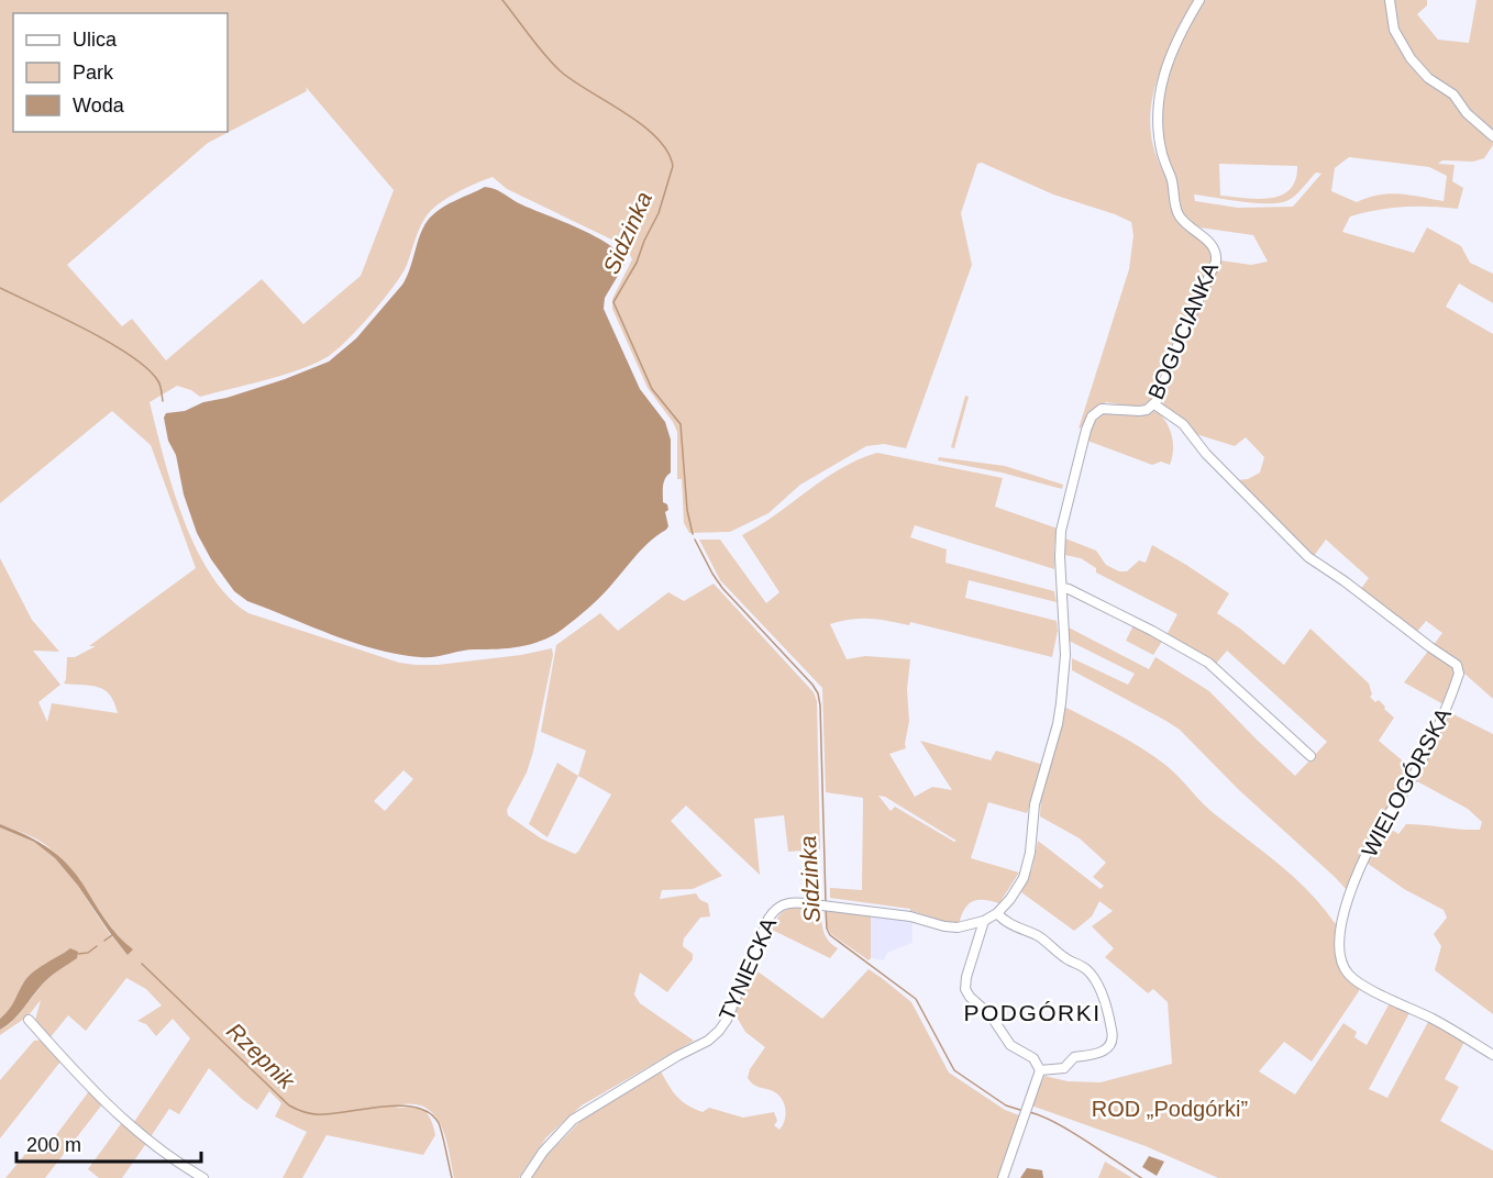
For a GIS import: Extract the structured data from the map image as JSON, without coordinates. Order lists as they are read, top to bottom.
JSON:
{
  "streets": {
    "street": ["BOGUCIANKA", "WIELOGÓRSKA", "TYNIECKA"]
  },
  "crossings": [
    ["BOGUCIANKA", "WIELOGÓRSKA"],
    ["BOGUCIANKA", "TYNIECKA"]
  ],
  "districts": ["PODGÓRKI"],
  "water": ["Sidzinka", "Rzepnik"],
  "parks": ["ROD „Podgórki”"],
  "legend": ["Ulica", "Park", "Woda"],
  "scale_bar": "200 m"
}
